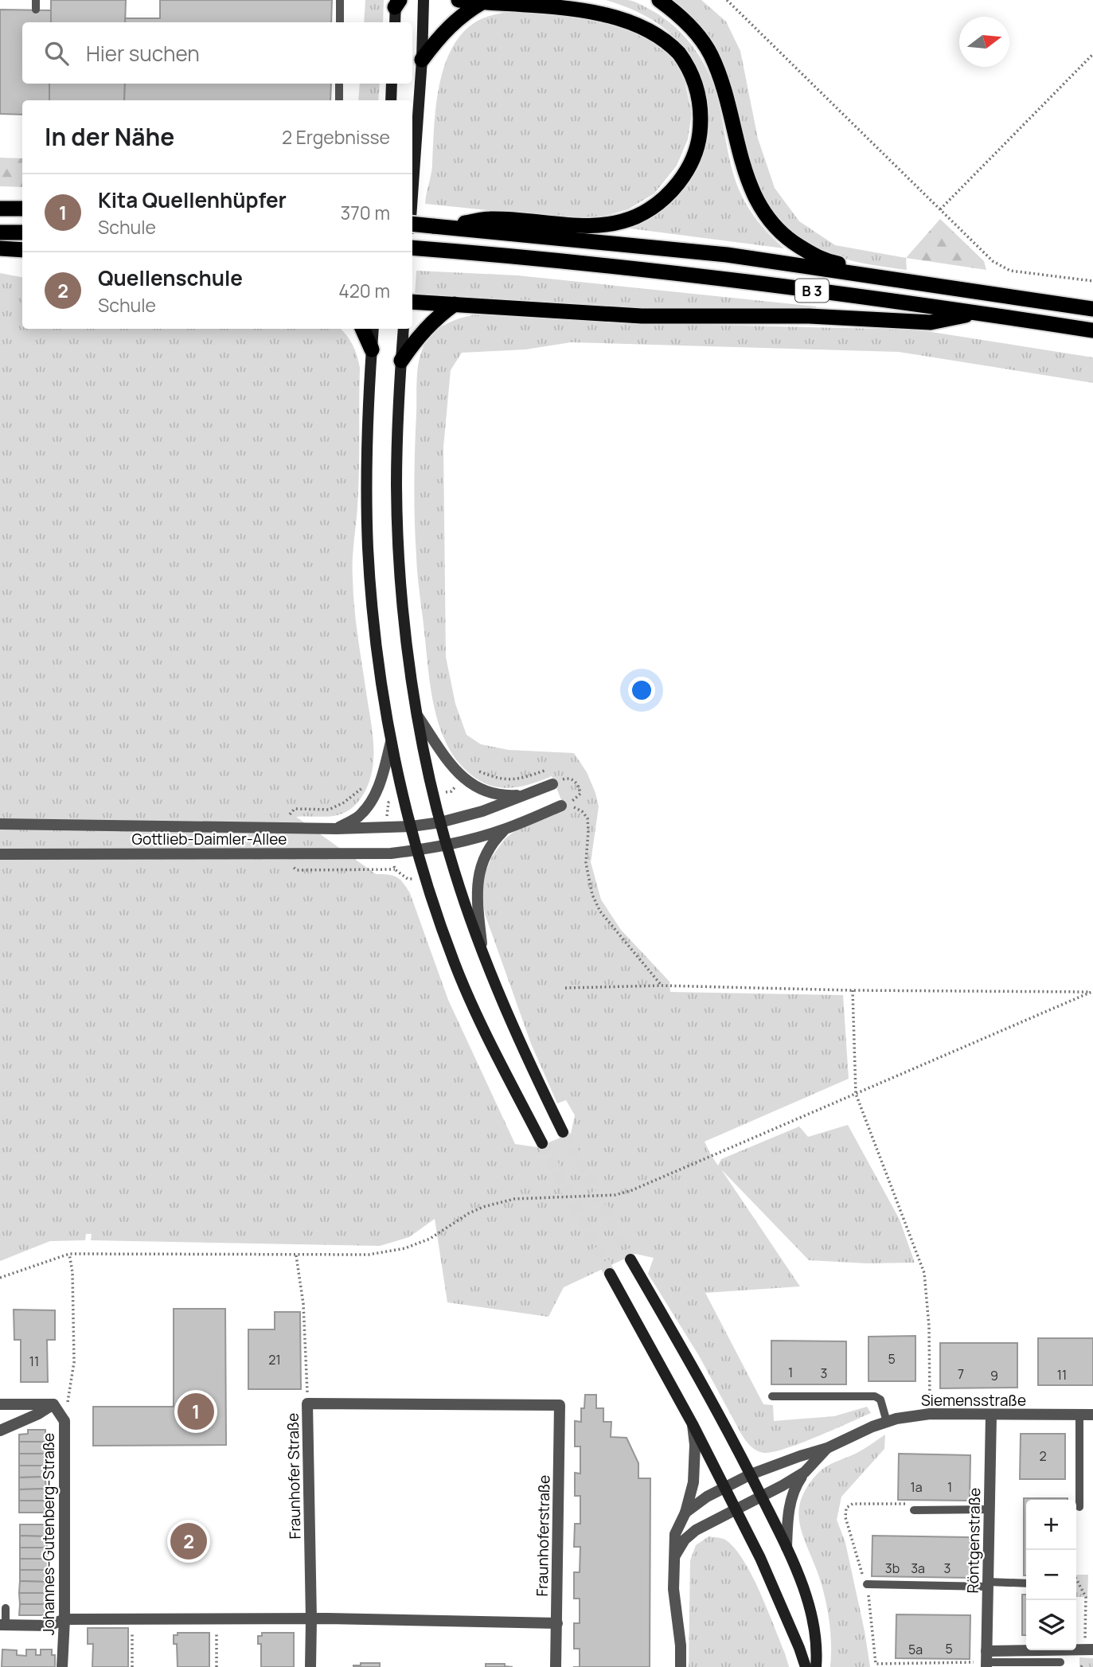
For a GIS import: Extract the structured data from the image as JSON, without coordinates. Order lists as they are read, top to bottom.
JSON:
{
  "streets": {
    "highway": ["B 3"],
    "street": [
      "Gottlieb-Daimler-Allee",
      "Siemensstraße",
      "Fraunhofer Straße",
      "Johannes-Gutenberg-Straße",
      "Fraunhoferstraße",
      "Röntgenstraße"
    ]
  },
  "crossings": [
    ["Siemensstraße", "Röntgenstraße"],
    ["Fraunhofer Straße", "Fraunhoferstraße"]
  ],
  "house_numbers": [
    "5",
    "21",
    "11",
    "1",
    "3",
    "7",
    "11",
    "9",
    "2",
    "1a",
    "1",
    "3b",
    "3a",
    "3",
    "5",
    "5a"
  ],
  "north": "right",
  "page": {
    "search": "Hier suchen",
    "heading": ["In der Nähe", "2 Ergebnisse"],
    "list": [
      {
        "mark": "1",
        "name": "Kita Quellenhüpfer",
        "note": "Schule",
        "value": "370 m"
      },
      {
        "mark": "2",
        "name": "Quellenschule",
        "note": "Schule",
        "value": "420 m"
      }
    ],
    "pins": ["1", "2"],
    "map_buttons": ["+", "−"]
  }
}
